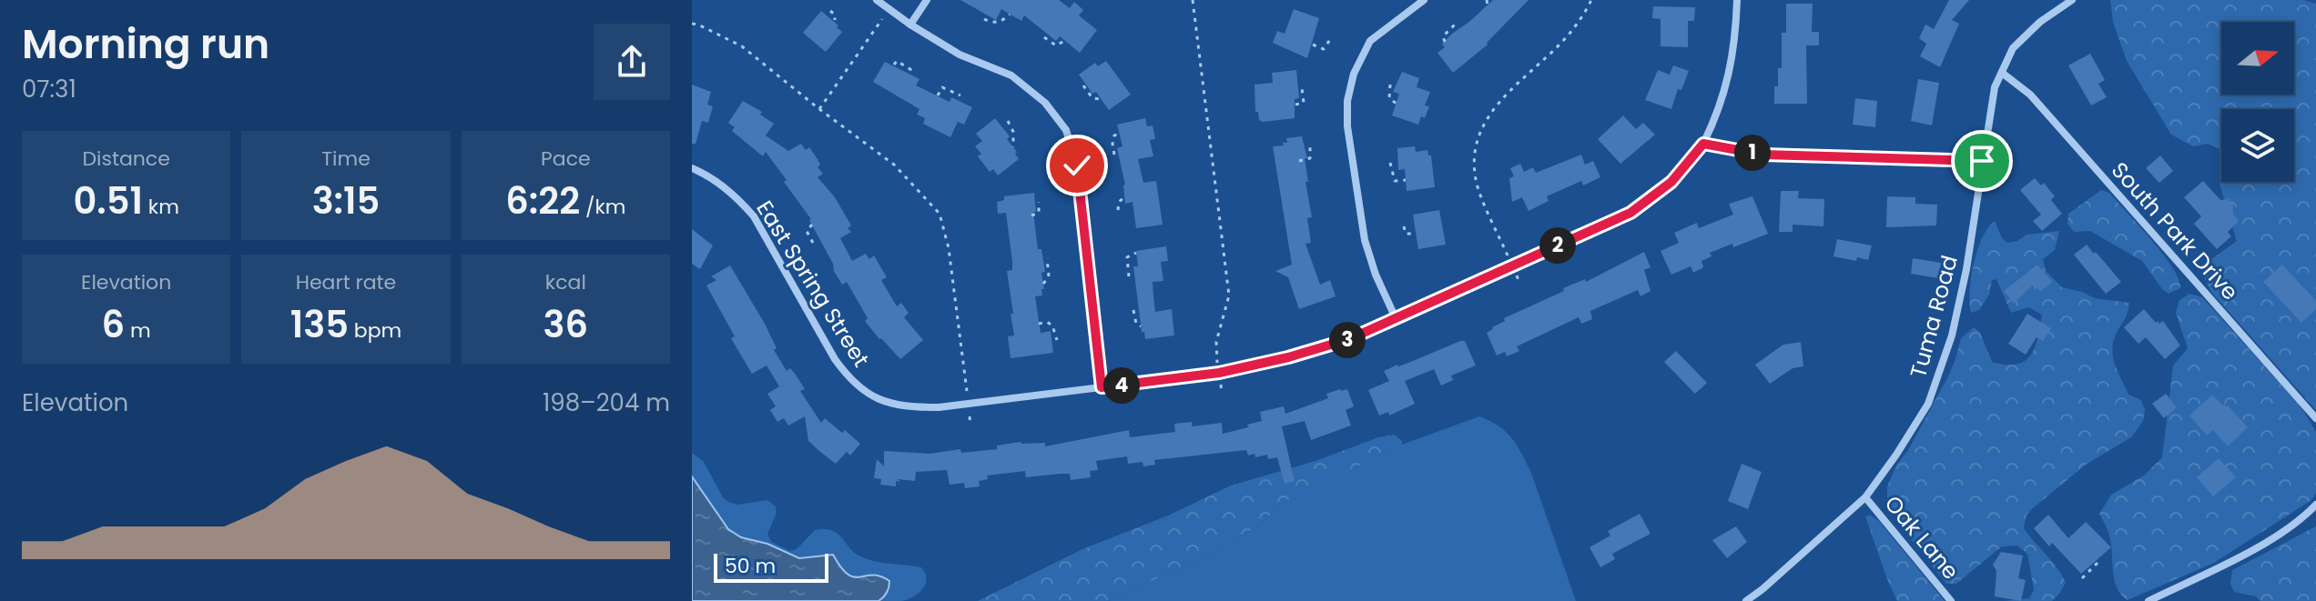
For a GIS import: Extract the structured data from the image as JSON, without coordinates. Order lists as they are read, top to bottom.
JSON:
{
  "streets": {
    "street": [
      "South Park Drive",
      "East Spring Street",
      "Tuma Road",
      "Oak Lane"
    ]
  },
  "crossings": [
    ["South Park Drive", "Tuma Road"],
    ["Tuma Road", "Oak Lane"]
  ],
  "scale_bar": "50 m",
  "north": "right",
  "page": {
    "heading": ["Morning run", "07:31"],
    "stats": [
      ["Distance", "0.51 km"],
      ["Time", "3:15"],
      ["Pace", "6:22 /km"],
      ["Elevation", "6 m"],
      ["Heart rate", "135 bpm"],
      ["kcal", "36"]
    ],
    "pins": [
      "1",
      "2",
      "3",
      "4"
    ],
    "chart": ["Elevation", "198–204 m"],
    "scale": "50 m"
  }
}
